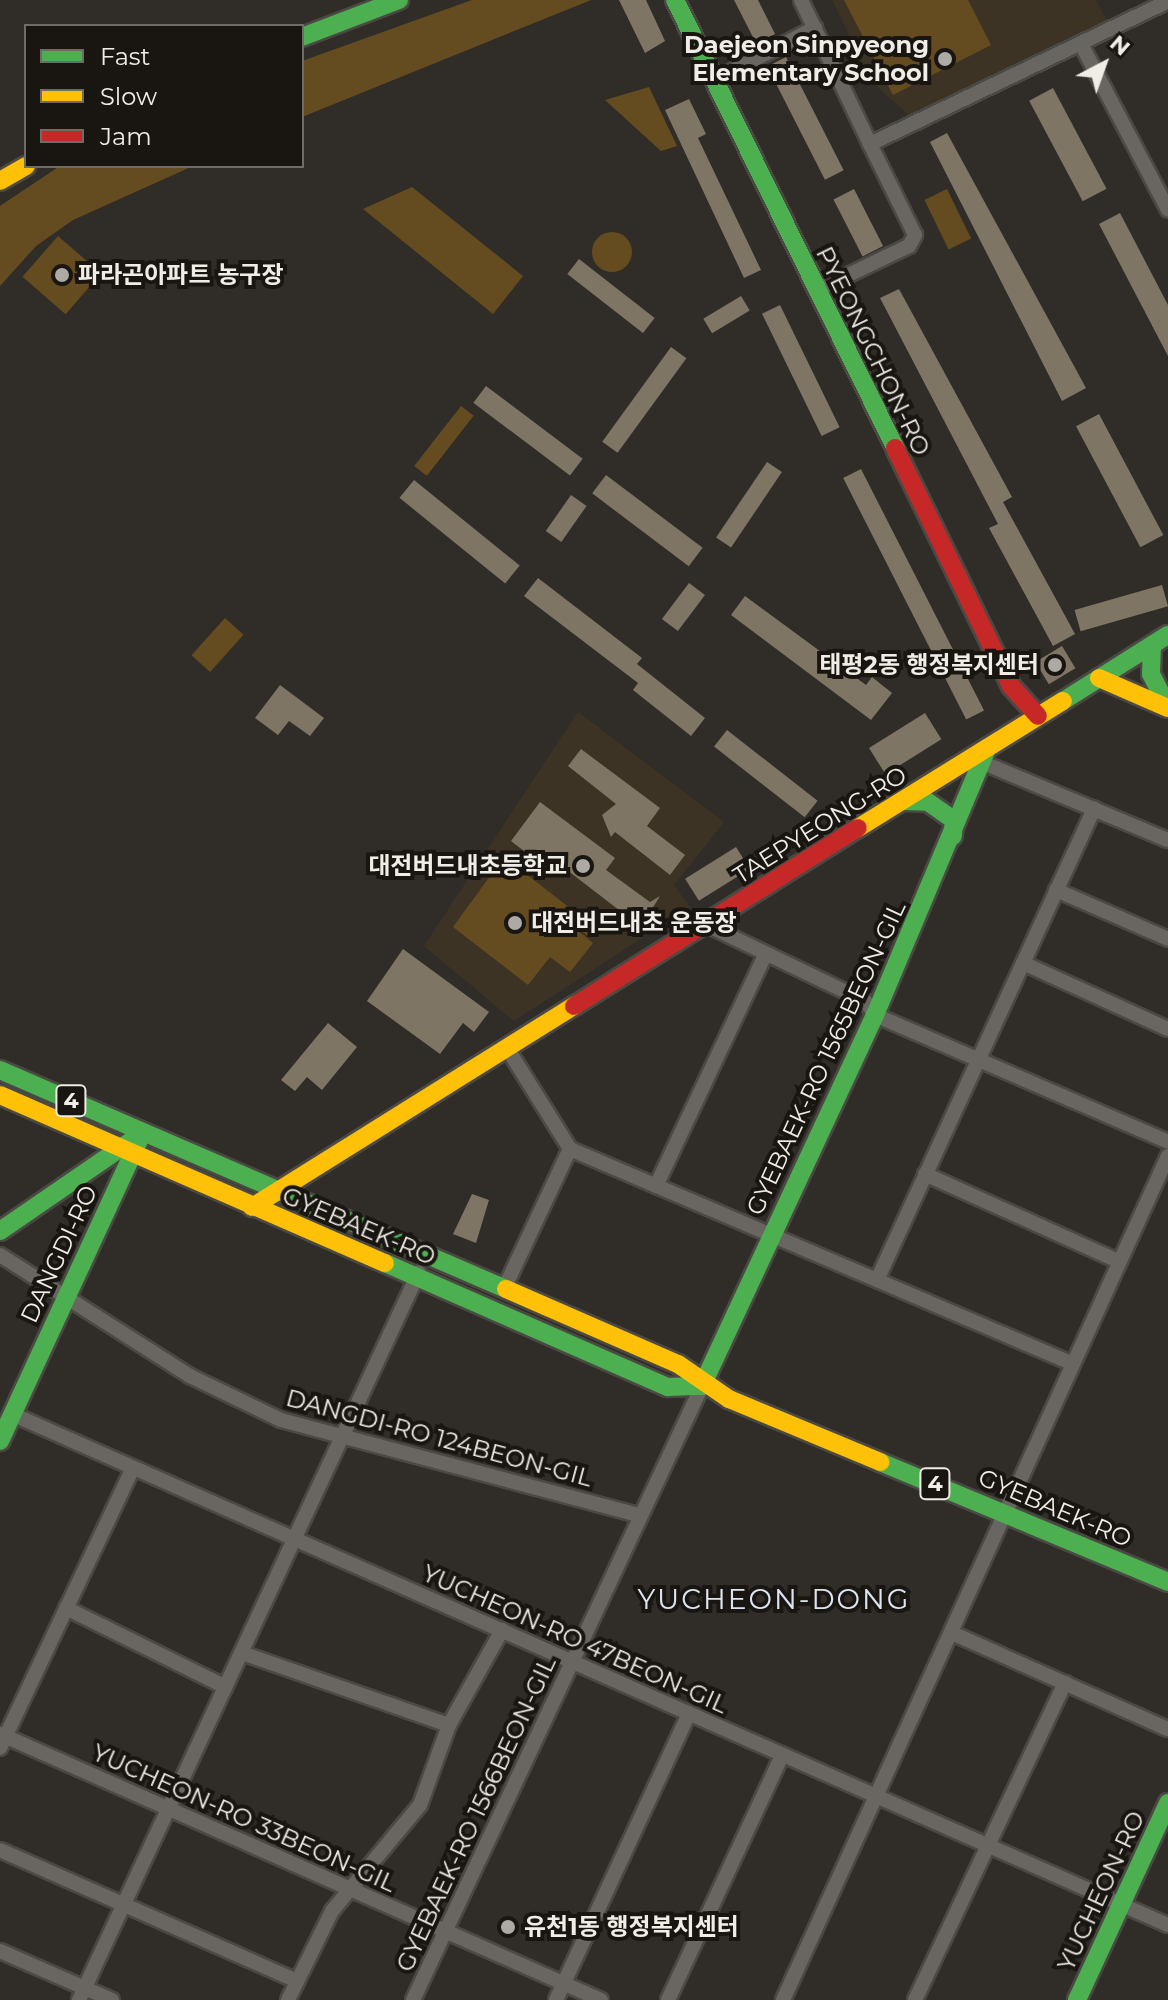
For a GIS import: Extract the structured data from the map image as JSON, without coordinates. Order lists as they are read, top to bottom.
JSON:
{
  "streets": {
    "main road": [
      "PYEONGCHON-RO",
      "TAEPYEONG-RO",
      "GYEBAEK-RO 1565BEON-GIL",
      "4",
      "GYEBAEK-RO",
      "DANGDI-RO",
      "YUCHEON-RO"
    ],
    "street": [
      "DANGDI-RO 124BEON-GIL",
      "YUCHEON-RO 47BEON-GIL",
      "GYEBAEK-RO 1566BEON-GIL",
      "YUCHEON-RO 33BEON-GIL"
    ]
  },
  "crossings": [
    ["PYEONGCHON-RO", "TAEPYEONG-RO"],
    ["TAEPYEONG-RO", "GYEBAEK-RO 1565BEON-GIL"],
    ["TAEPYEONG-RO", "GYEBAEK-RO"],
    ["GYEBAEK-RO 1565BEON-GIL", "GYEBAEK-RO"],
    ["GYEBAEK-RO 1565BEON-GIL", "GYEBAEK-RO 1566BEON-GIL"],
    ["GYEBAEK-RO", "DANGDI-RO"],
    ["GYEBAEK-RO", "GYEBAEK-RO 1566BEON-GIL"],
    ["DANGDI-RO", "DANGDI-RO 124BEON-GIL"],
    ["DANGDI-RO", "YUCHEON-RO 47BEON-GIL"],
    ["DANGDI-RO 124BEON-GIL", "GYEBAEK-RO 1566BEON-GIL"],
    ["YUCHEON-RO 47BEON-GIL", "GYEBAEK-RO 1566BEON-GIL"],
    ["YUCHEON-RO 47BEON-GIL", "YUCHEON-RO"],
    ["GYEBAEK-RO 1566BEON-GIL", "YUCHEON-RO 33BEON-GIL"]
  ],
  "districts": ["YUCHEON-DONG"],
  "places": [
    "Daejeon Sinpyeong Elementary School",
    "파라곤아파트 농구장",
    "태평2동 행정복지센터",
    "대전버드내초등학교",
    "대전버드내초 운동장",
    "유천1동 행정복지센터"
  ],
  "legend": ["Fast", "Slow", "Jam"],
  "north": "top right"
}
